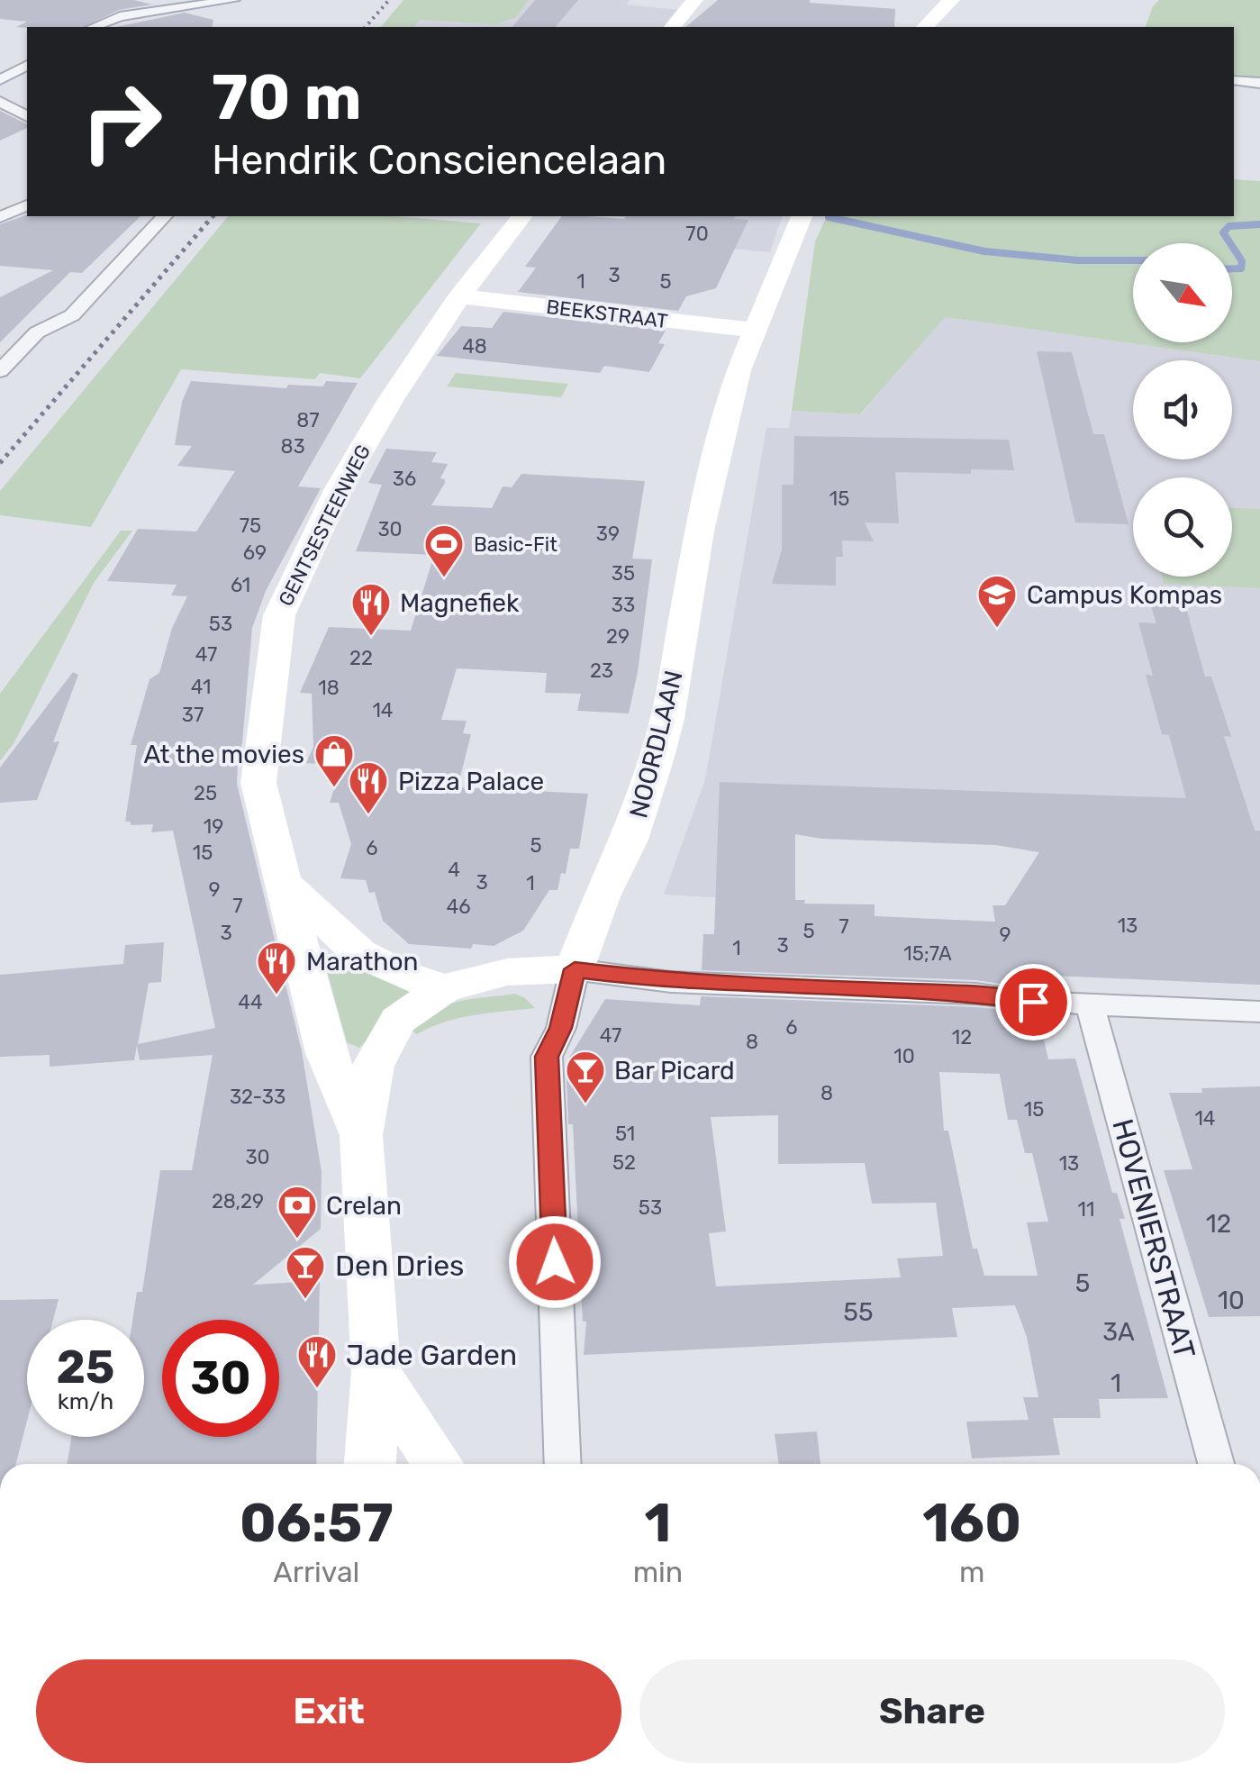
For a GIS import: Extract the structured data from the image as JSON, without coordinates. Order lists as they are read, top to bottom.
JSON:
{
  "streets": {
    "street": [
      "BEEKSTRAAT",
      "GENTSESTEENWEG",
      "NOORDLAAN",
      "HOVENIERSTRAAT"
    ]
  },
  "crossings": [
    ["BEEKSTRAAT", "GENTSESTEENWEG"],
    ["BEEKSTRAAT", "NOORDLAAN"]
  ],
  "places": {
    "sports": ["Basic-Fit"],
    "school or university": ["Campus Kompas"],
    "restaurant": [
      "Magnefiek",
      "Pizza Palace",
      "Marathon",
      "Jade Garden"
    ],
    "shop": ["At the movies"],
    "bar": ["Bar Picard", "Den Dries"],
    "bank": ["Crelan"]
  },
  "house_numbers": [
    "70",
    "3",
    "1",
    "5",
    "48",
    "87",
    "83",
    "36",
    "15",
    "75",
    "30",
    "39",
    "69",
    "35",
    "61",
    "33",
    "53",
    "29",
    "47",
    "22",
    "23",
    "41",
    "18",
    "14",
    "37",
    "25",
    "19",
    "5",
    "6",
    "15",
    "4",
    "3",
    "1",
    "9",
    "7",
    "46",
    "13",
    "7",
    "5",
    "3",
    "9",
    "3",
    "1",
    "15;7A",
    "44",
    "6",
    "47",
    "12",
    "8",
    "10",
    "8",
    "32-33",
    "15",
    "14",
    "51",
    "30",
    "52",
    "13",
    "28,29",
    "53",
    "11",
    "12",
    "5",
    "10",
    "55",
    "3A",
    "1"
  ],
  "north": "bottom right",
  "page": {
    "turn": ["70 m", "Hendrik Consciencelaan"],
    "speed": "25 km/h",
    "limit": "30",
    "eta": [
      "06:57",
      "Arrival",
      "1",
      "min",
      "160",
      "m"
    ],
    "buttons": ["Exit", "Share"]
  }
}
